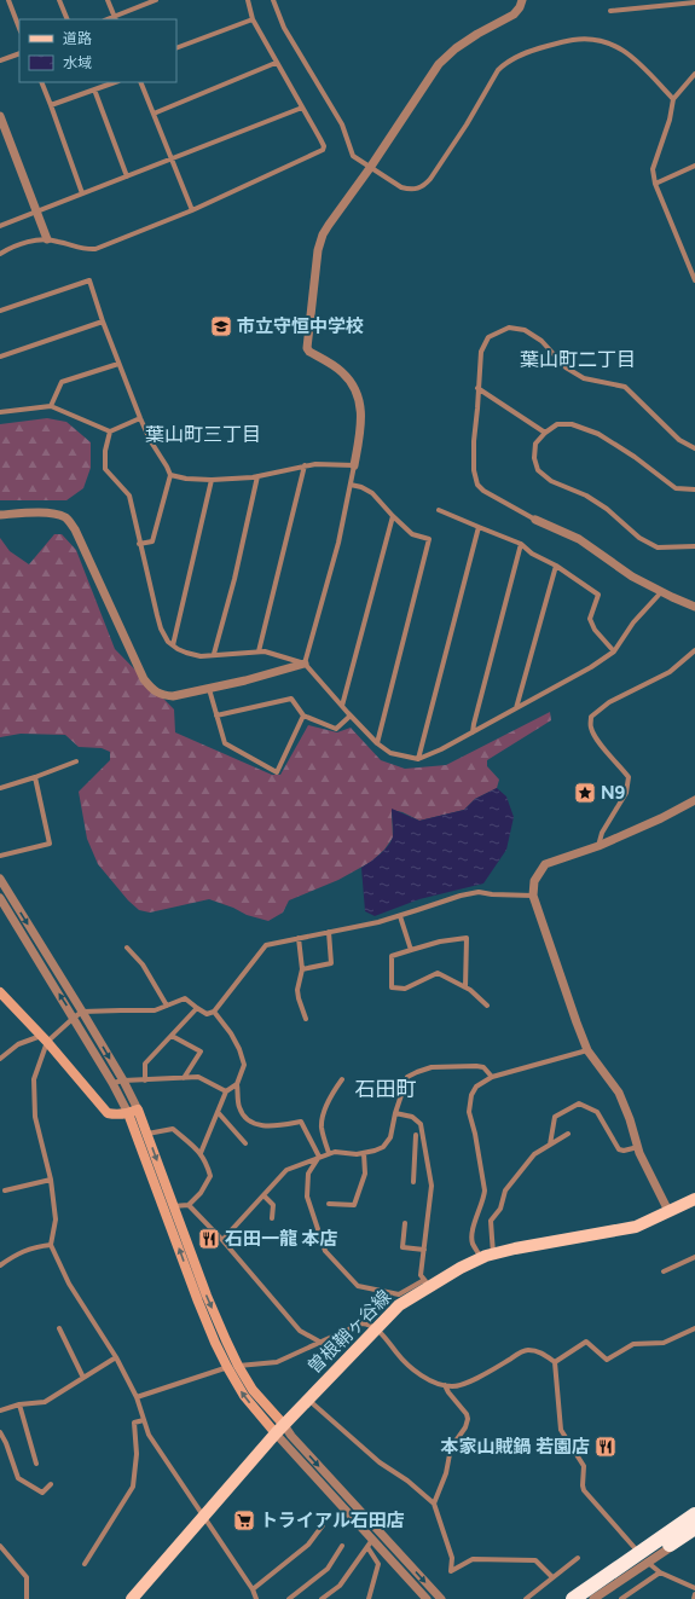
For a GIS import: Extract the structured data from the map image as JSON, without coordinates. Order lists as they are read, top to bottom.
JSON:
{
  "streets": {
    "main road": ["曽根鞘ヶ谷線"]
  },
  "districts": ["葉山町二丁目", "葉山町三丁目", "石田町"],
  "places": {
    "school or university": ["市立守恒中学校"],
    "place": ["N9"],
    "restaurant": ["石田一龍 本店", "本家山賊鍋 若園店"],
    "supermarket": ["トライアル石田店"]
  },
  "legend": ["道路", "水域"]
}
